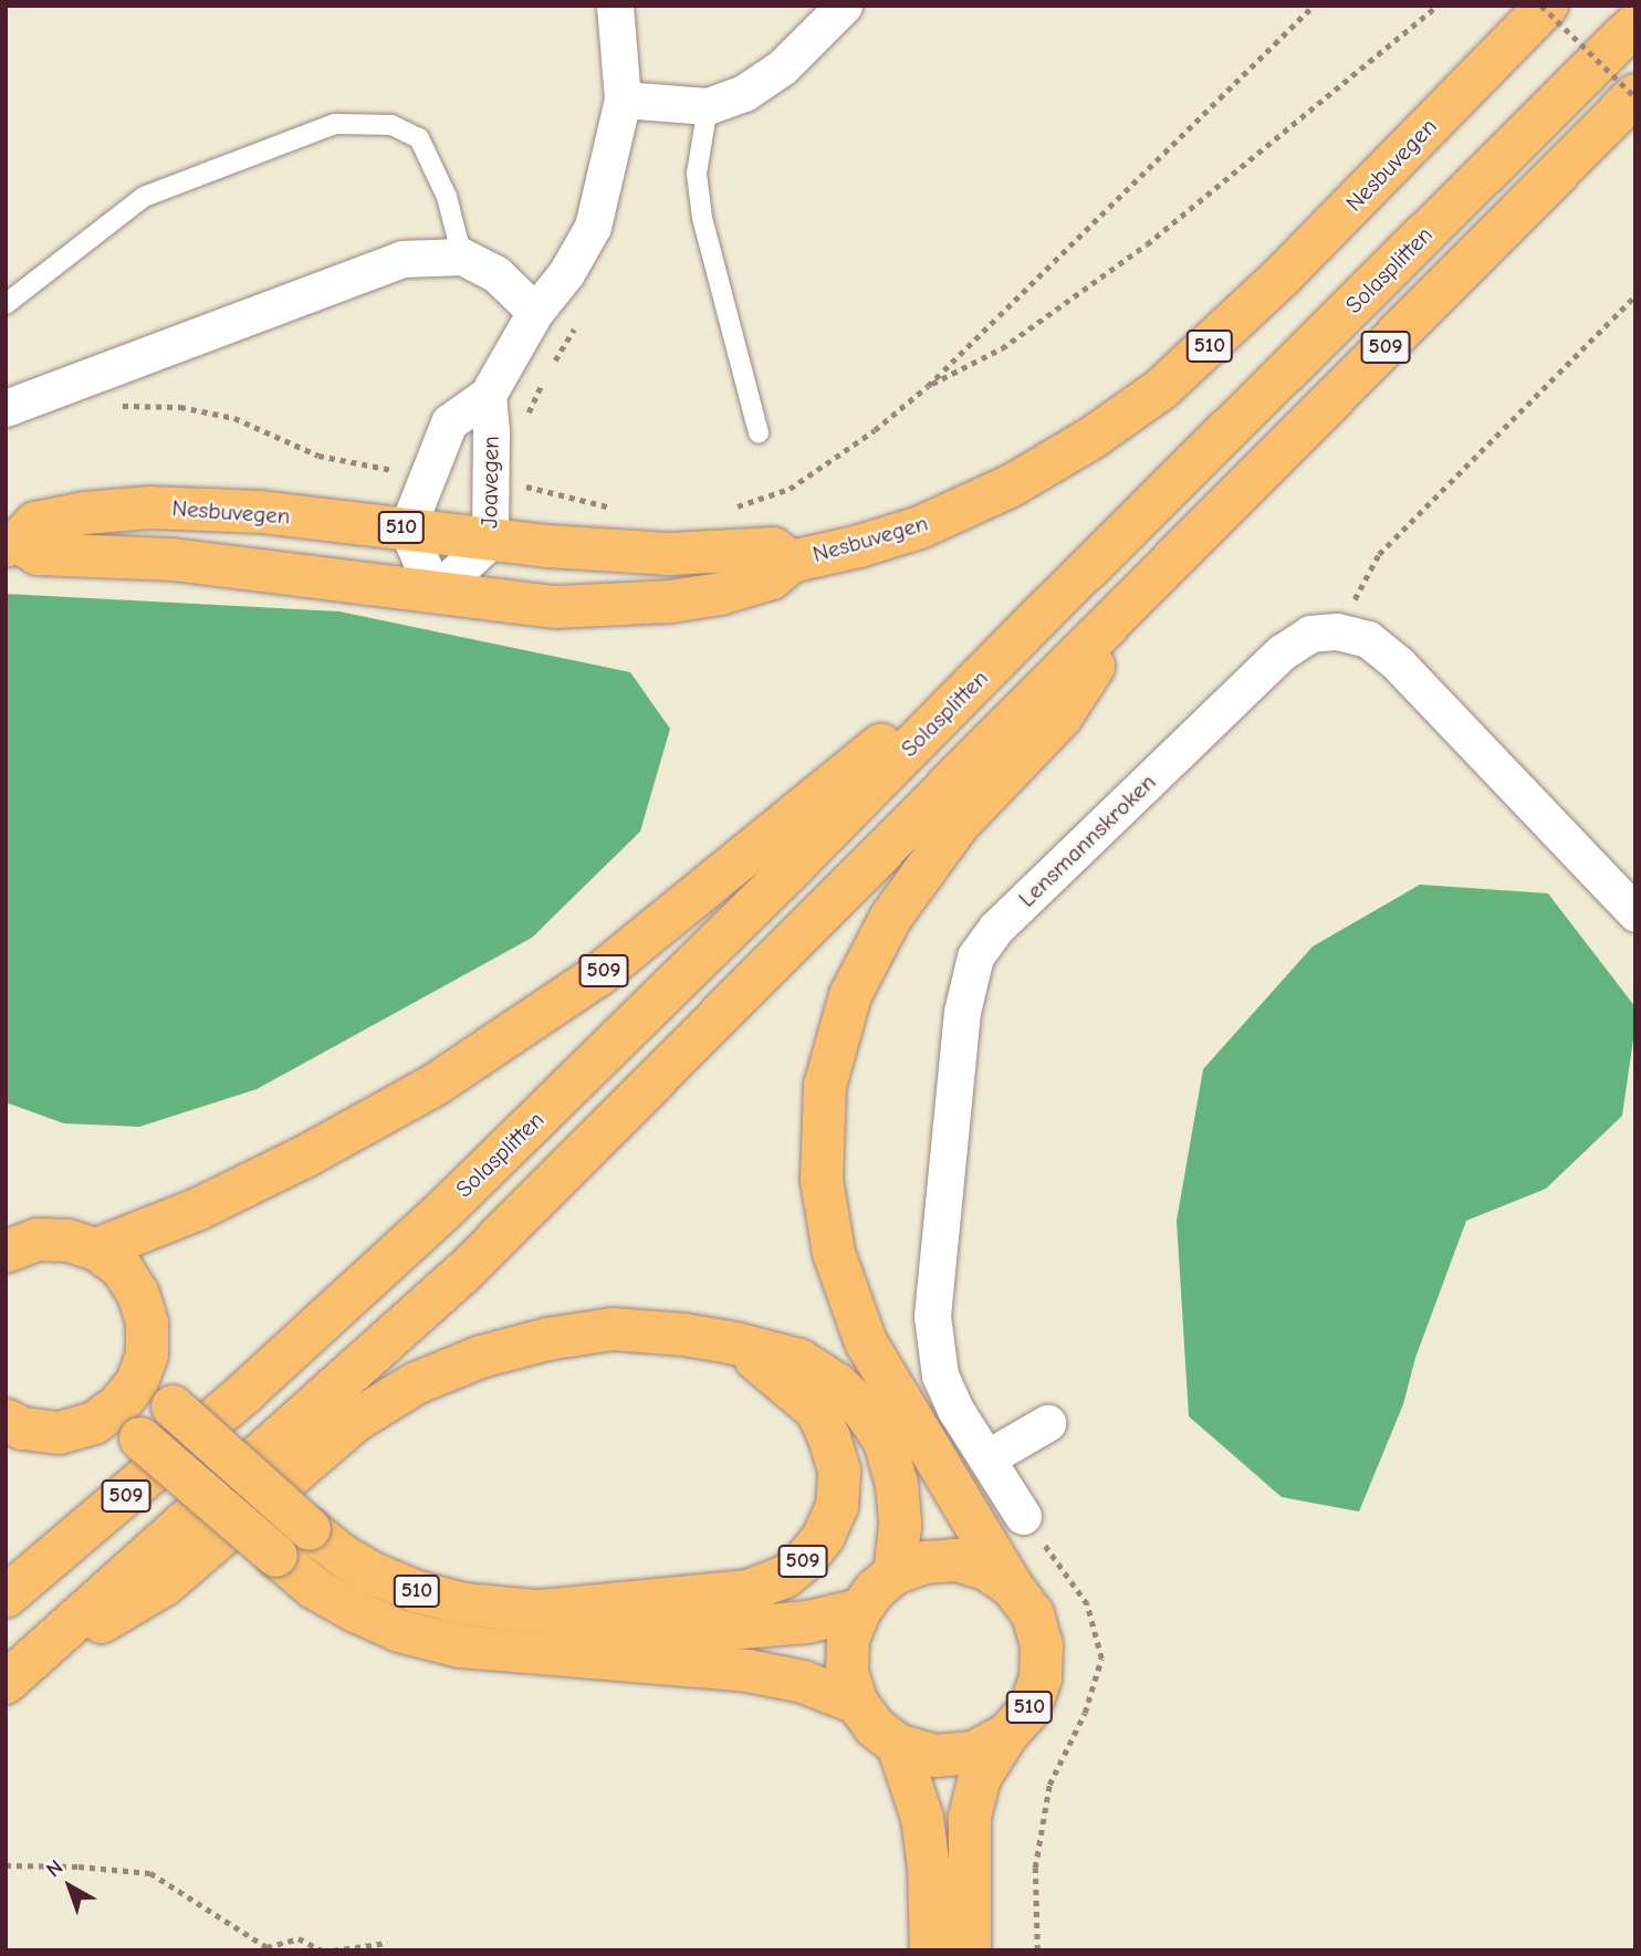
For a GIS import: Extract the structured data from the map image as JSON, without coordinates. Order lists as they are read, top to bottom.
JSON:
{
  "streets": {
    "main road": [
      "Nesbuvegen",
      "Solasplitten",
      "510",
      "509"
    ],
    "street": ["Joavegen", "Lensmannskroken"]
  },
  "crossings": [
    ["Nesbuvegen", "510"],
    ["Nesbuvegen", "Joavegen"],
    ["Solasplitten", "509"],
    ["510", "509"],
    ["510", "Joavegen"]
  ],
  "north": "top left"
}
